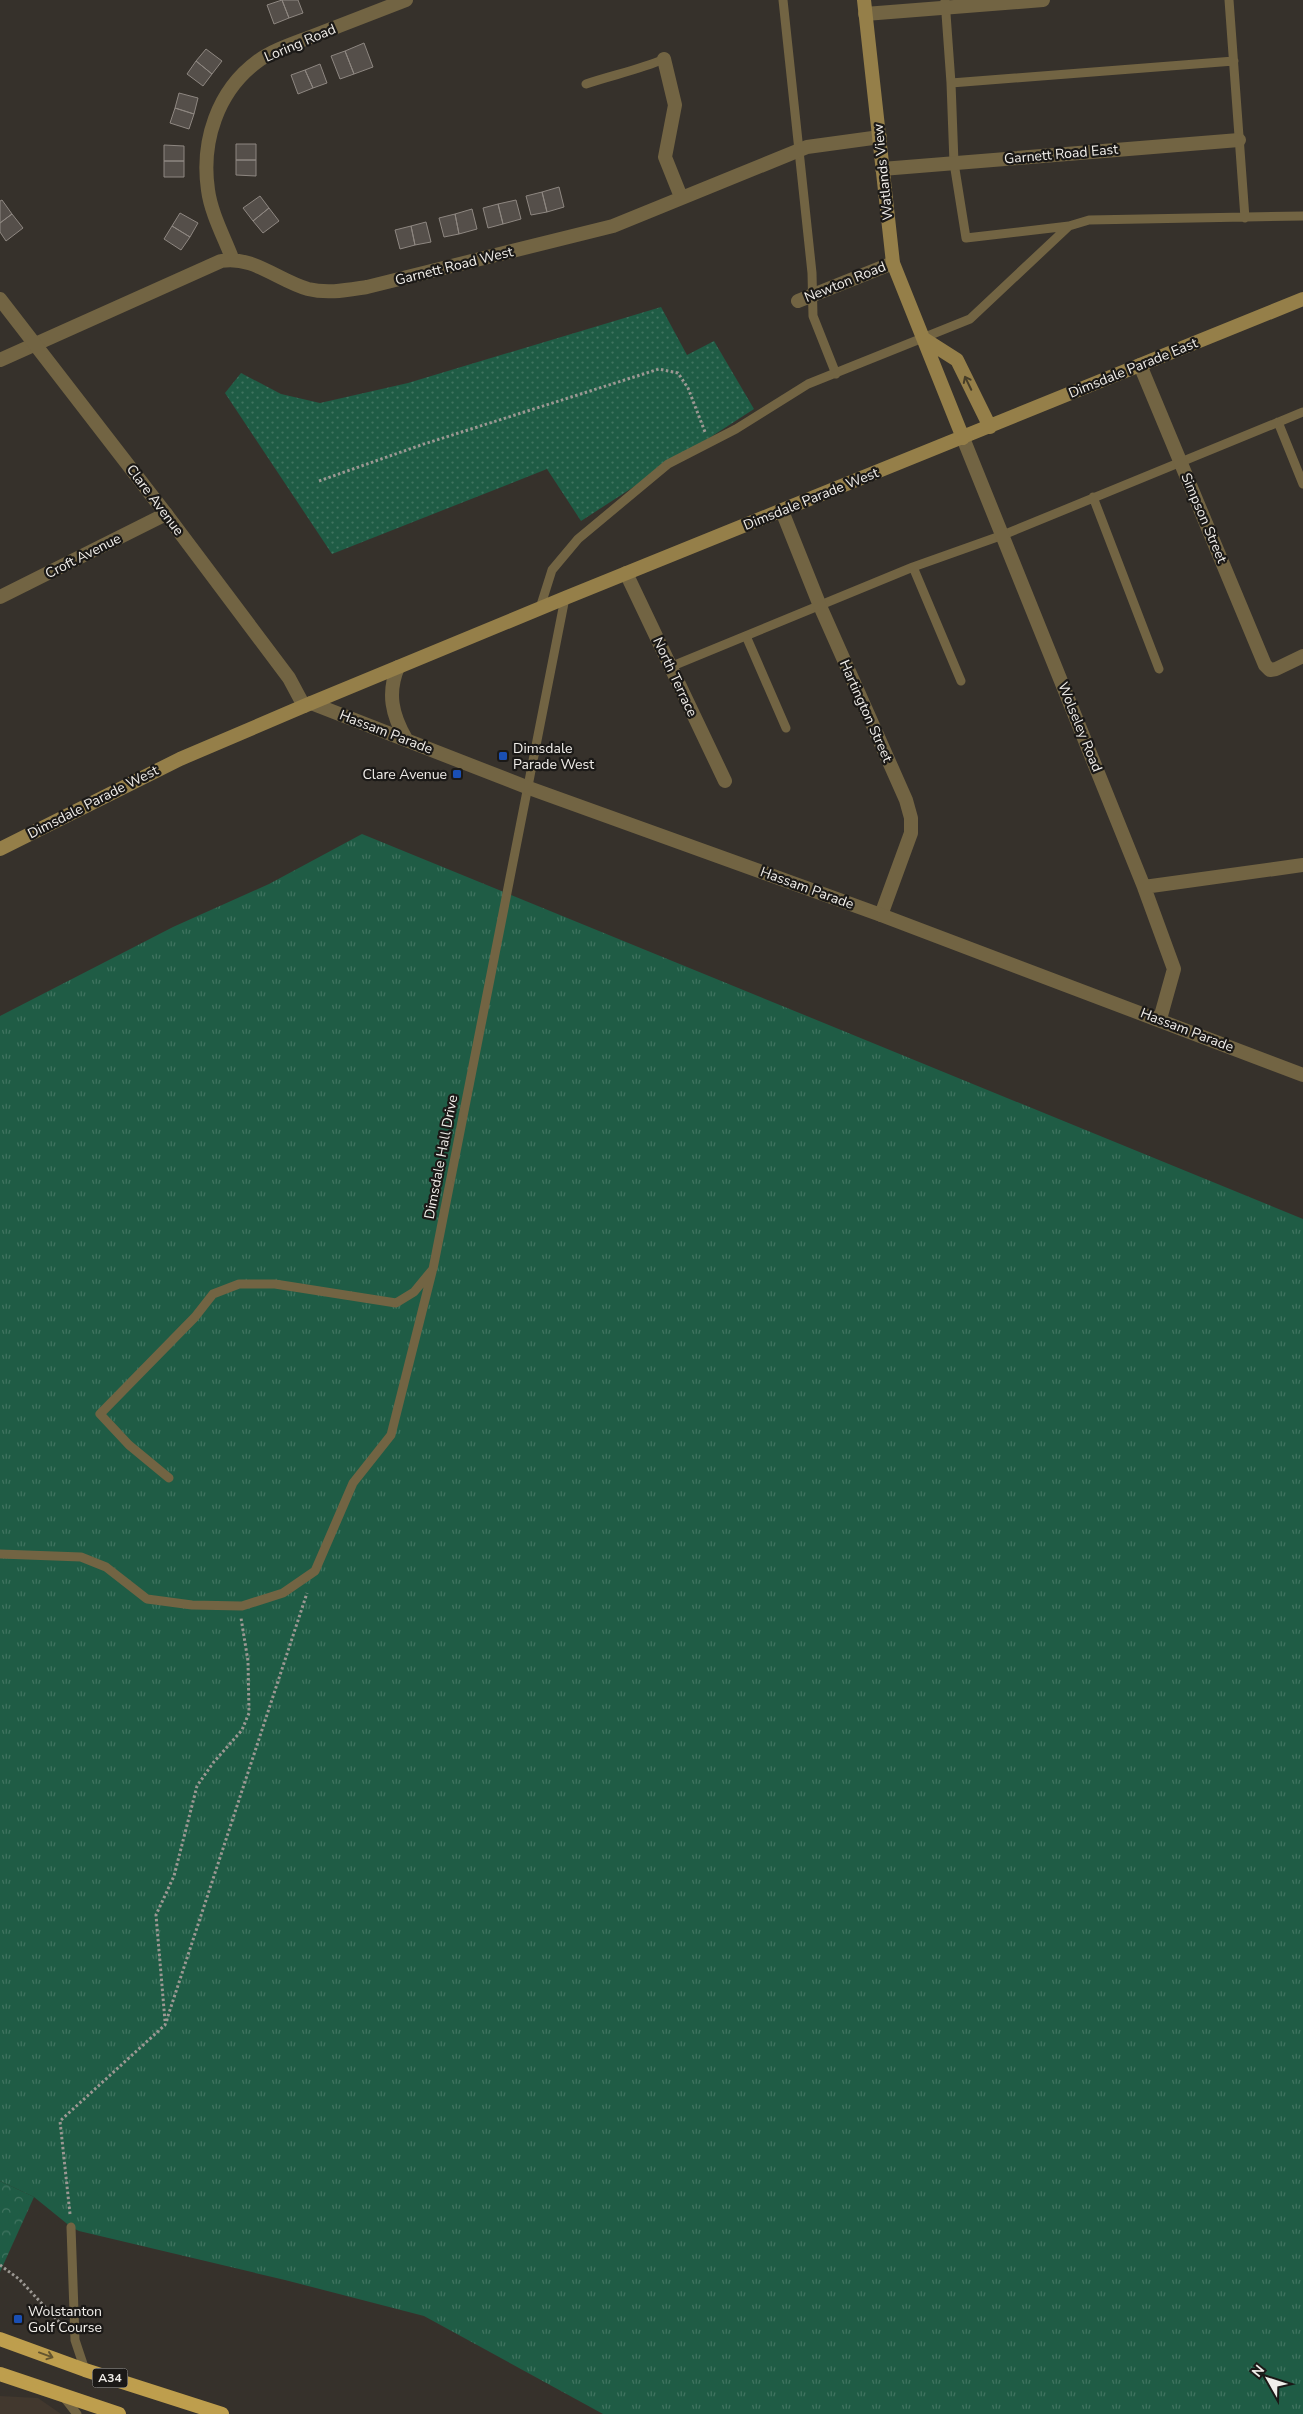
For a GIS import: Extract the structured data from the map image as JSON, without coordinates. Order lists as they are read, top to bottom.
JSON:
{
  "streets": {
    "highway": ["A34"],
    "main road": ["Watlands View", "Dimsdale Parade East", "Dimsdale Parade West"],
    "street": [
      "Loring Road",
      "Garnett Road East",
      "Garnett Road West",
      "Newton Road",
      "Clare Avenue",
      "Simpson Street",
      "Croft Avenue",
      "North Terrace",
      "Hartington Street",
      "Wolseley Road",
      "Hassam Parade"
    ],
    "lane": ["Dimsdale Hall Drive"]
  },
  "crossings": [
    ["Loring Road", "Garnett Road West"],
    ["Garnett Road East", "Watlands View"],
    ["Watlands View", "Garnett Road West"],
    ["Watlands View", "Newton Road"],
    ["Watlands View", "Dimsdale Parade East"],
    ["Watlands View", "Dimsdale Parade West"],
    ["Watlands View", "Wolseley Road"],
    ["Dimsdale Parade East", "Dimsdale Parade West"],
    ["Dimsdale Parade East", "Simpson Street"],
    ["Dimsdale Parade East", "Wolseley Road"],
    ["Dimsdale Parade West", "Clare Avenue"],
    ["Dimsdale Parade West", "North Terrace"],
    ["Dimsdale Parade West", "Hartington Street"],
    ["Dimsdale Parade West", "Wolseley Road"],
    ["Dimsdale Parade West", "Hassam Parade"],
    ["Dimsdale Parade West", "Dimsdale Hall Drive"],
    ["Clare Avenue", "Croft Avenue"],
    ["Clare Avenue", "Hassam Parade"],
    ["Hartington Street", "Hassam Parade"],
    ["Wolseley Road", "Hassam Parade"],
    ["Hassam Parade", "Dimsdale Hall Drive"]
  ],
  "places": {
    "transit": ["Dimsdale Parade West", "Clare Avenue", "Wolstanton Golf Course"]
  },
  "north": "top left"
}
